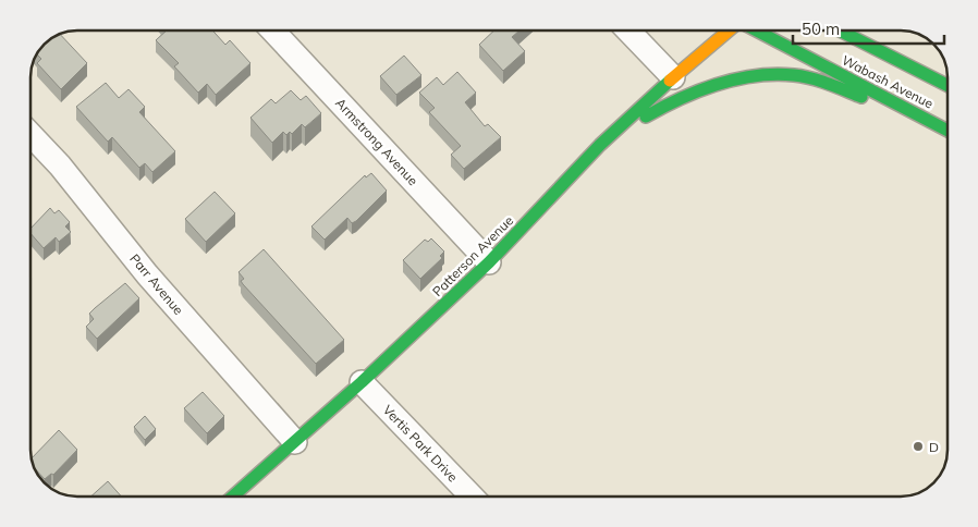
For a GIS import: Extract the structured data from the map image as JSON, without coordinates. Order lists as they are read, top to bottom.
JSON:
{
  "streets": {
    "main road": ["Wabash Avenue", "Patterson Avenue"],
    "street": ["Armstrong Avenue", "Parr Avenue", "Vertis Park Drive"]
  },
  "crossings": [
    ["Armstrong Avenue", "Patterson Avenue"],
    ["Patterson Avenue", "Parr Avenue"],
    ["Patterson Avenue", "Vertis Park Drive"]
  ],
  "places": ["D"],
  "scale_bar": "50 m"
}
